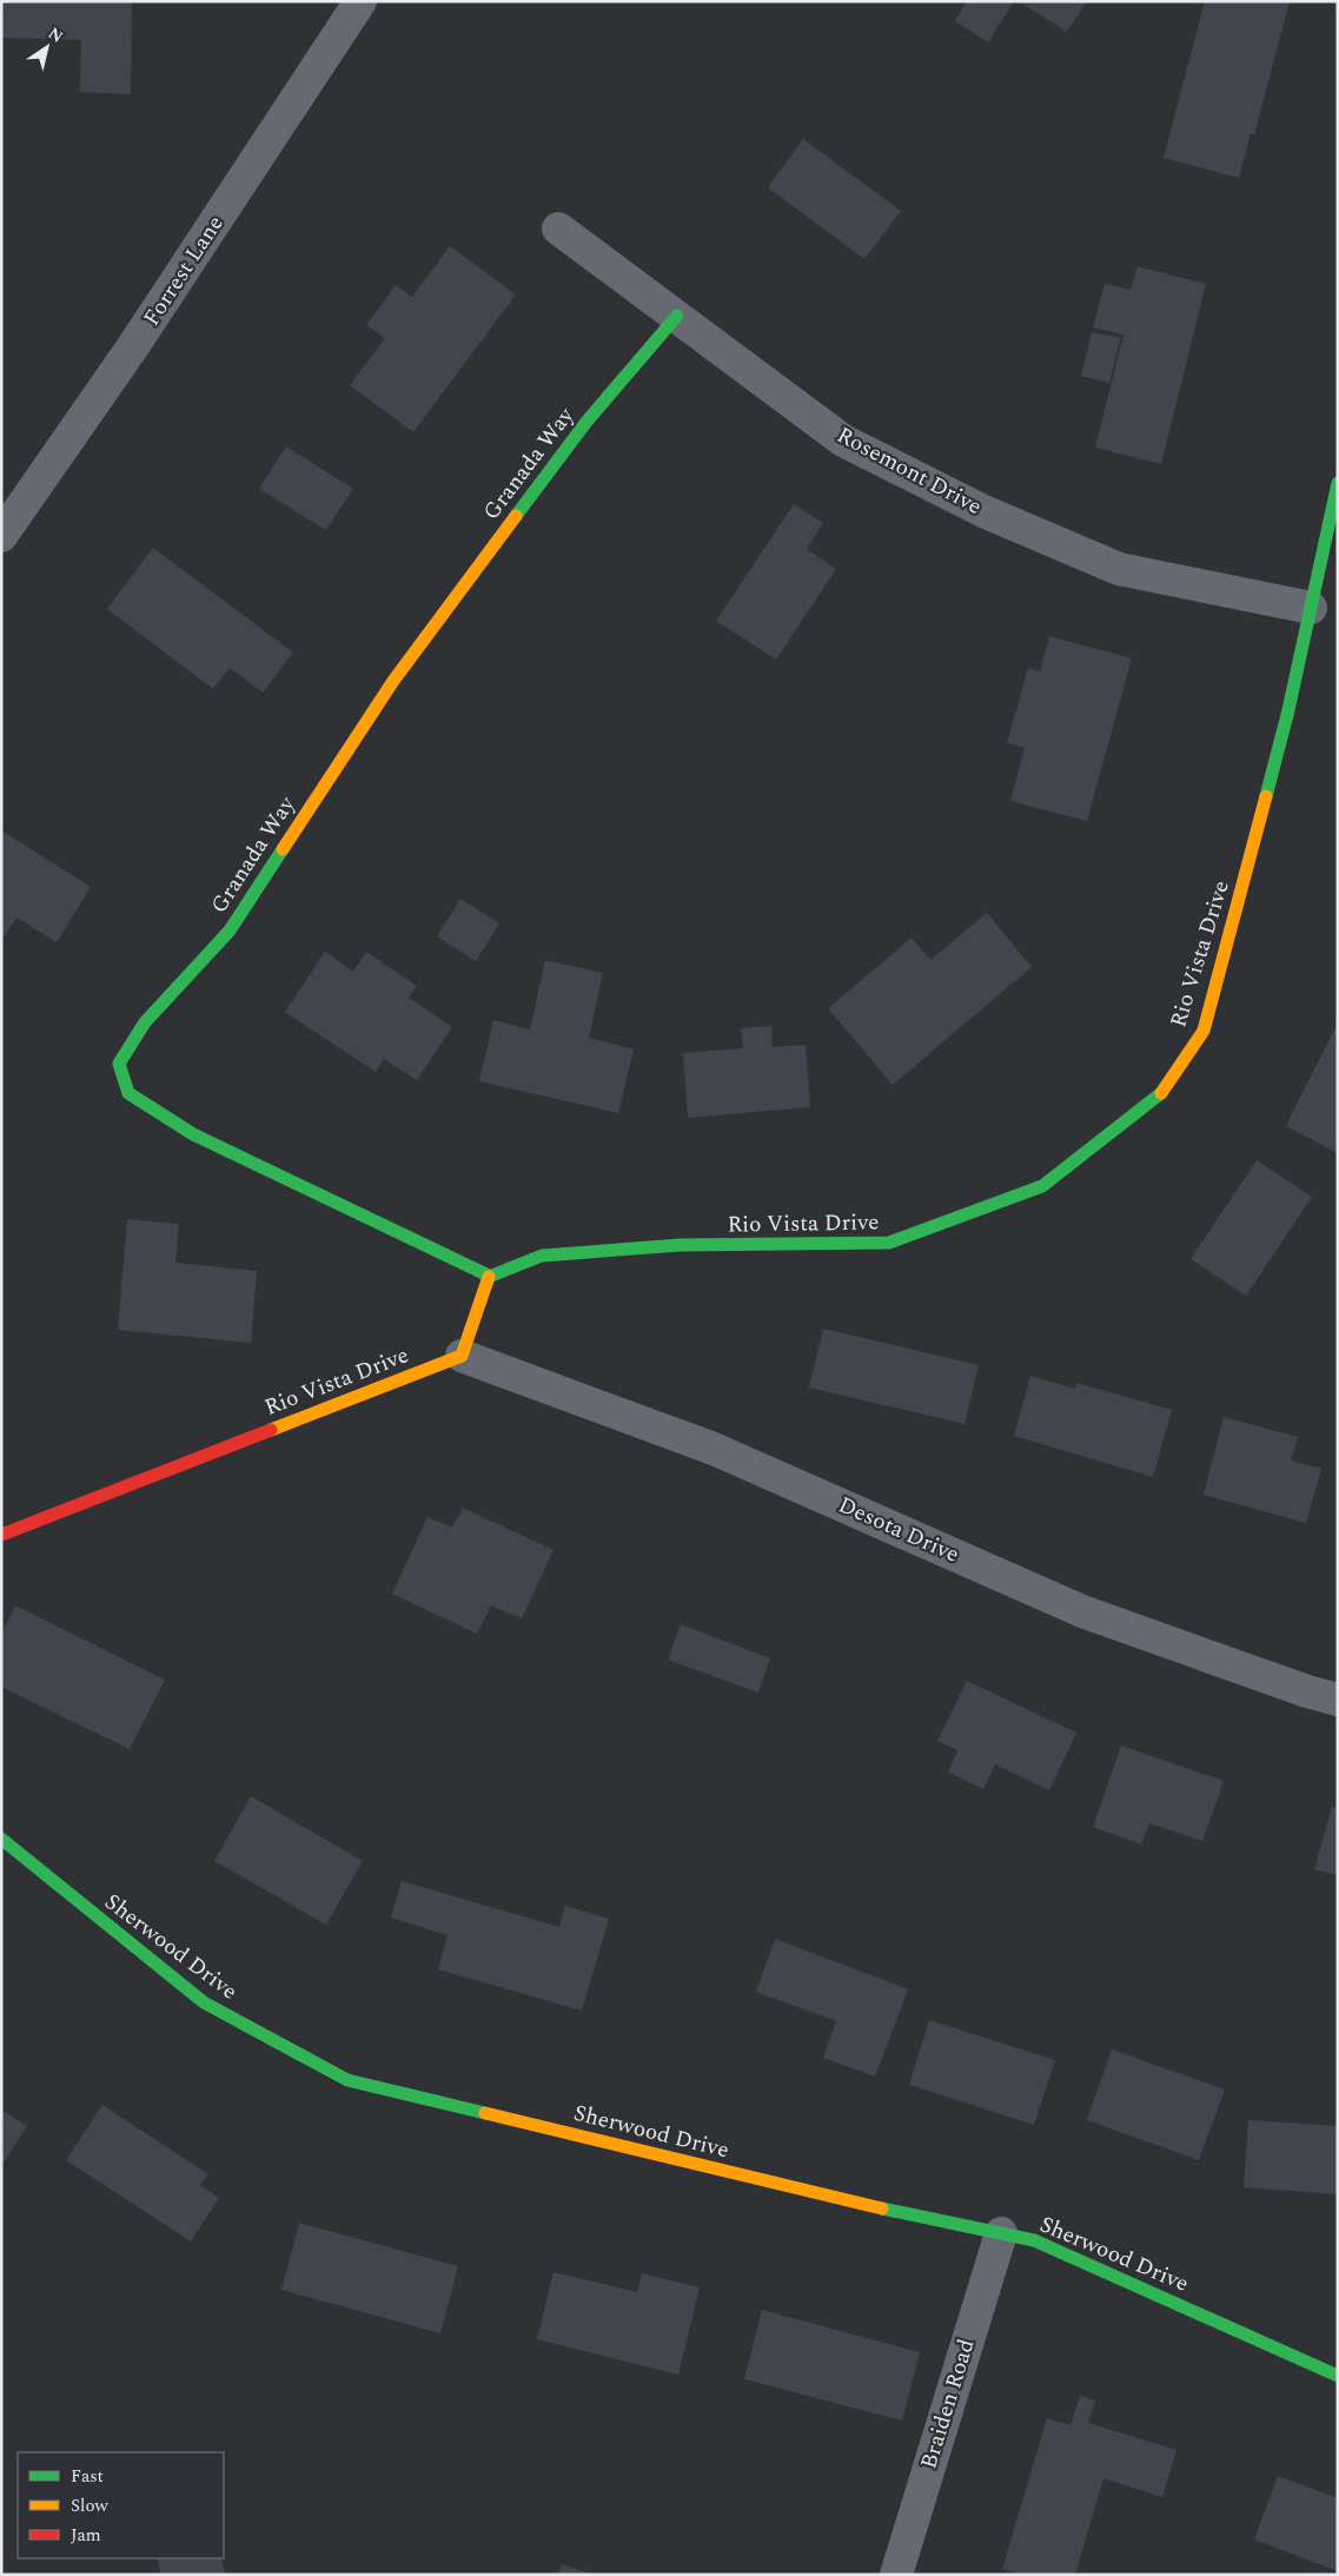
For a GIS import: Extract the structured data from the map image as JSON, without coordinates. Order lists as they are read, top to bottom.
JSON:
{
  "streets": {
    "street": [
      "Forrest Lane",
      "Granada Way",
      "Rosemont Drive",
      "Rio Vista Drive",
      "Desota Drive",
      "Sherwood Drive",
      "Braiden Road"
    ]
  },
  "crossings": [
    ["Granada Way", "Rosemont Drive"],
    ["Granada Way", "Rio Vista Drive"],
    ["Rosemont Drive", "Rio Vista Drive"],
    ["Rio Vista Drive", "Desota Drive"],
    ["Sherwood Drive", "Braiden Road"]
  ],
  "legend": ["Fast", "Slow", "Jam"],
  "north": "top right"
}
